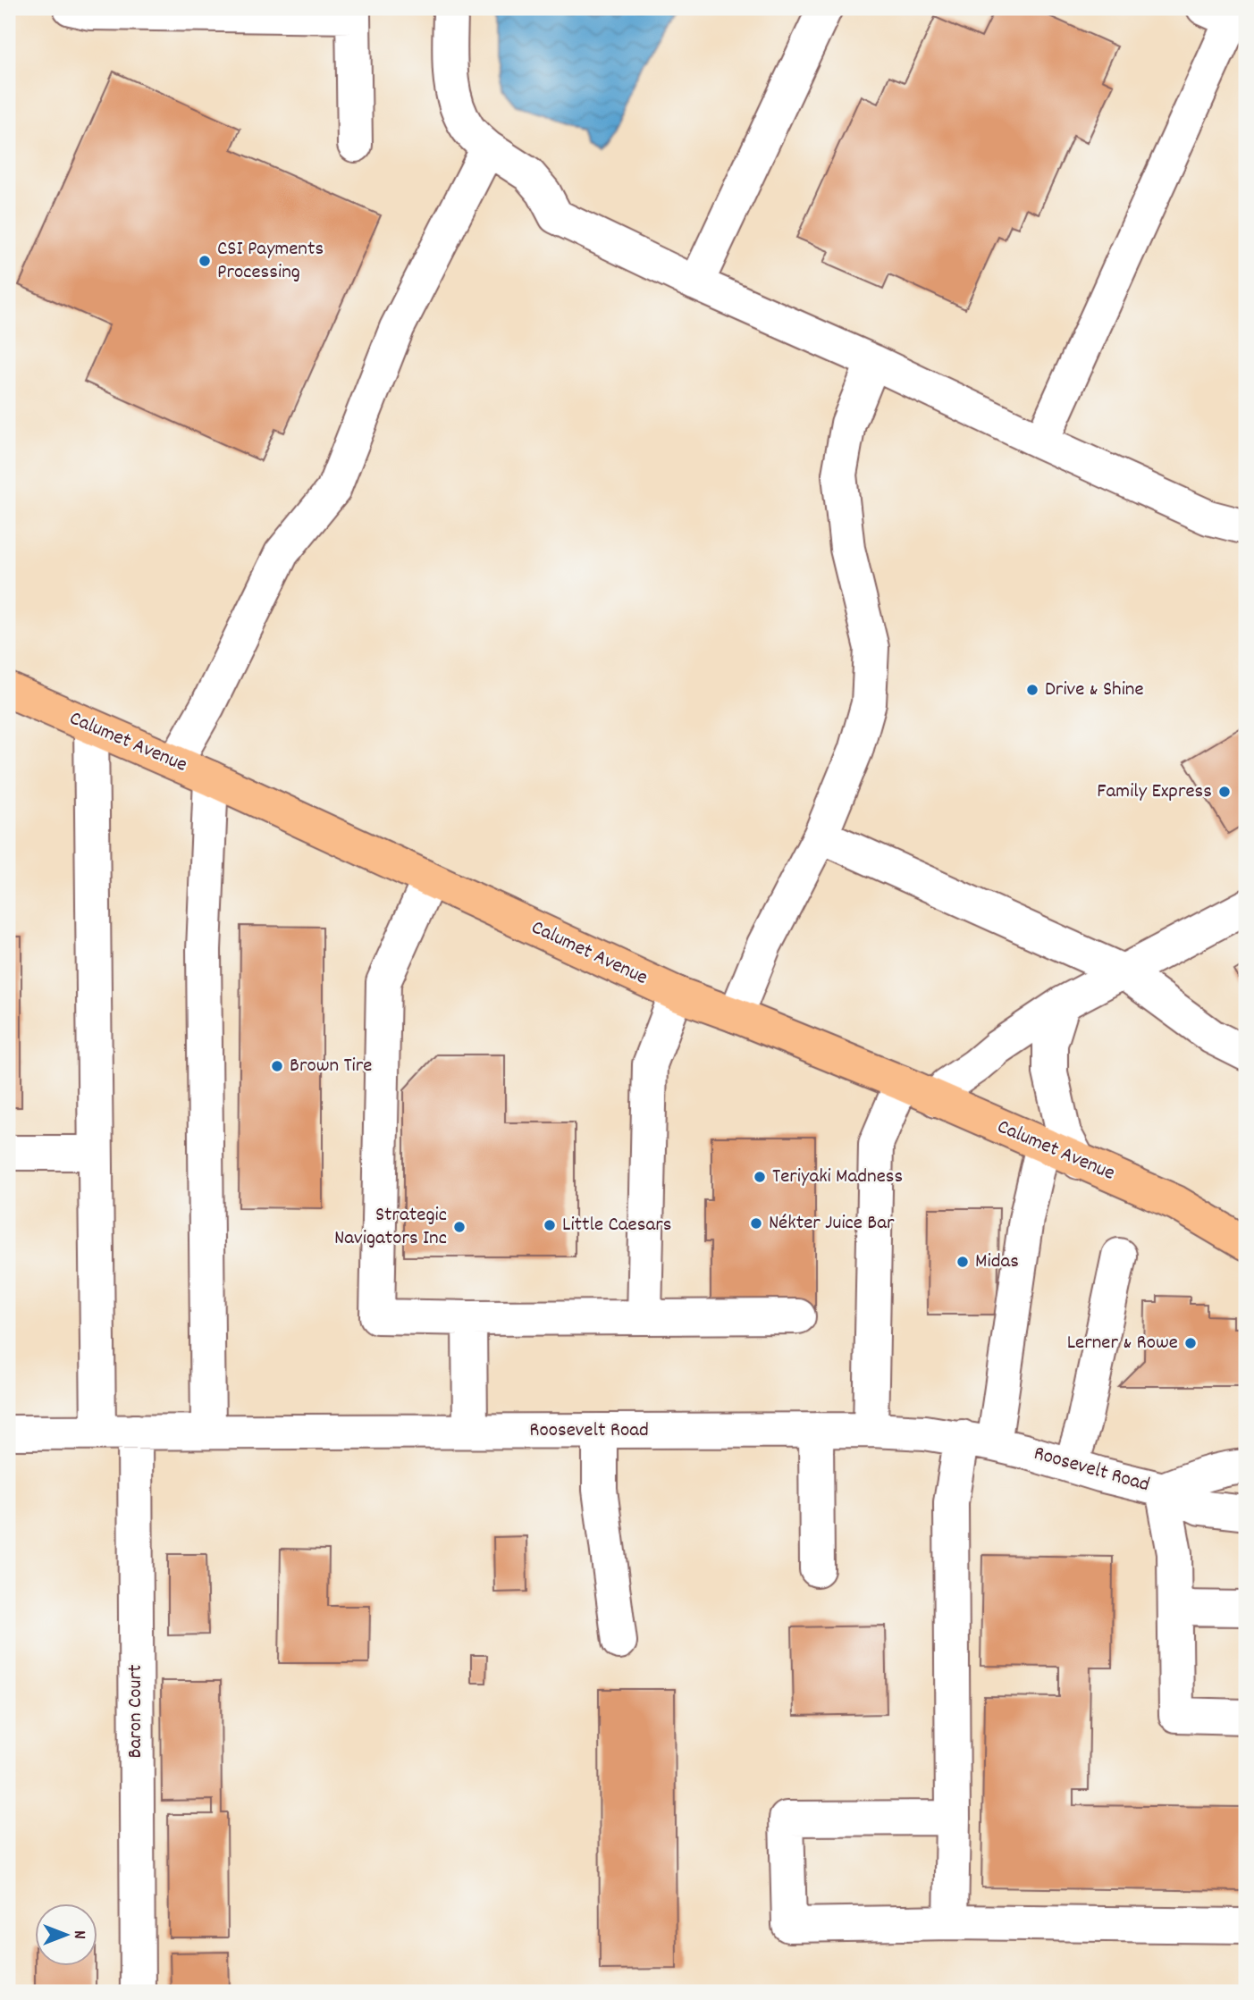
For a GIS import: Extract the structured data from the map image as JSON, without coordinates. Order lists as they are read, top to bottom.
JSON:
{
  "streets": {
    "main road": ["Calumet Avenue"],
    "street": ["Roosevelt Road", "Baron Court"]
  },
  "crossings": [
    ["Roosevelt Road", "Baron Court"]
  ],
  "places": [
    "CSI Payments Processing",
    "Drive & Shine",
    "Family Express",
    "Brown Tire",
    "Teriyaki Madness",
    "Nékter Juice Bar",
    "Little Caesars",
    "Strategic Navigators Inc",
    "Midas",
    "Lerner & Rowe"
  ],
  "north": "right"
}
